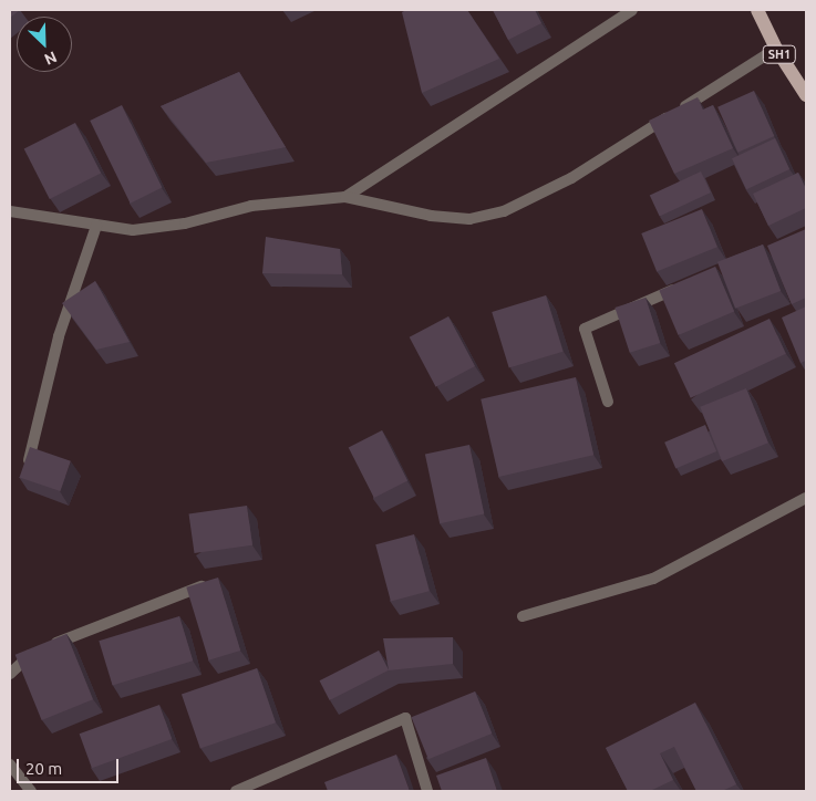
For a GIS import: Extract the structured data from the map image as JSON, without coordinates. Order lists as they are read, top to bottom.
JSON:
{
  "streets": {
    "main road": ["SH1"]
  },
  "scale_bar": "20 m",
  "north": "bottom right"
}
